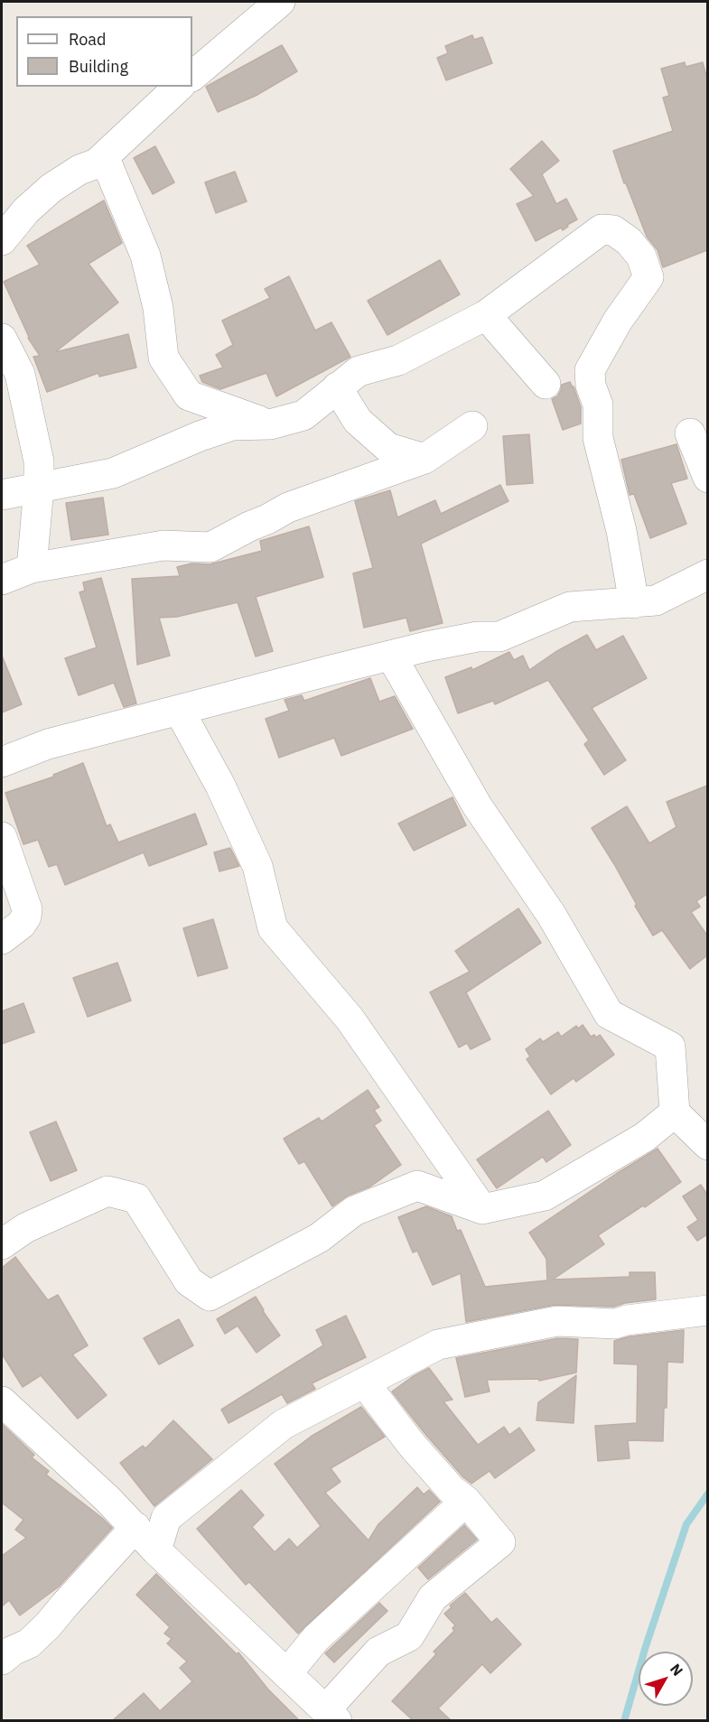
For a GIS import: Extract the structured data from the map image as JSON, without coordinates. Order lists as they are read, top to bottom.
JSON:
{
  "legend": ["Road", "Building"],
  "north": "top right"
}
